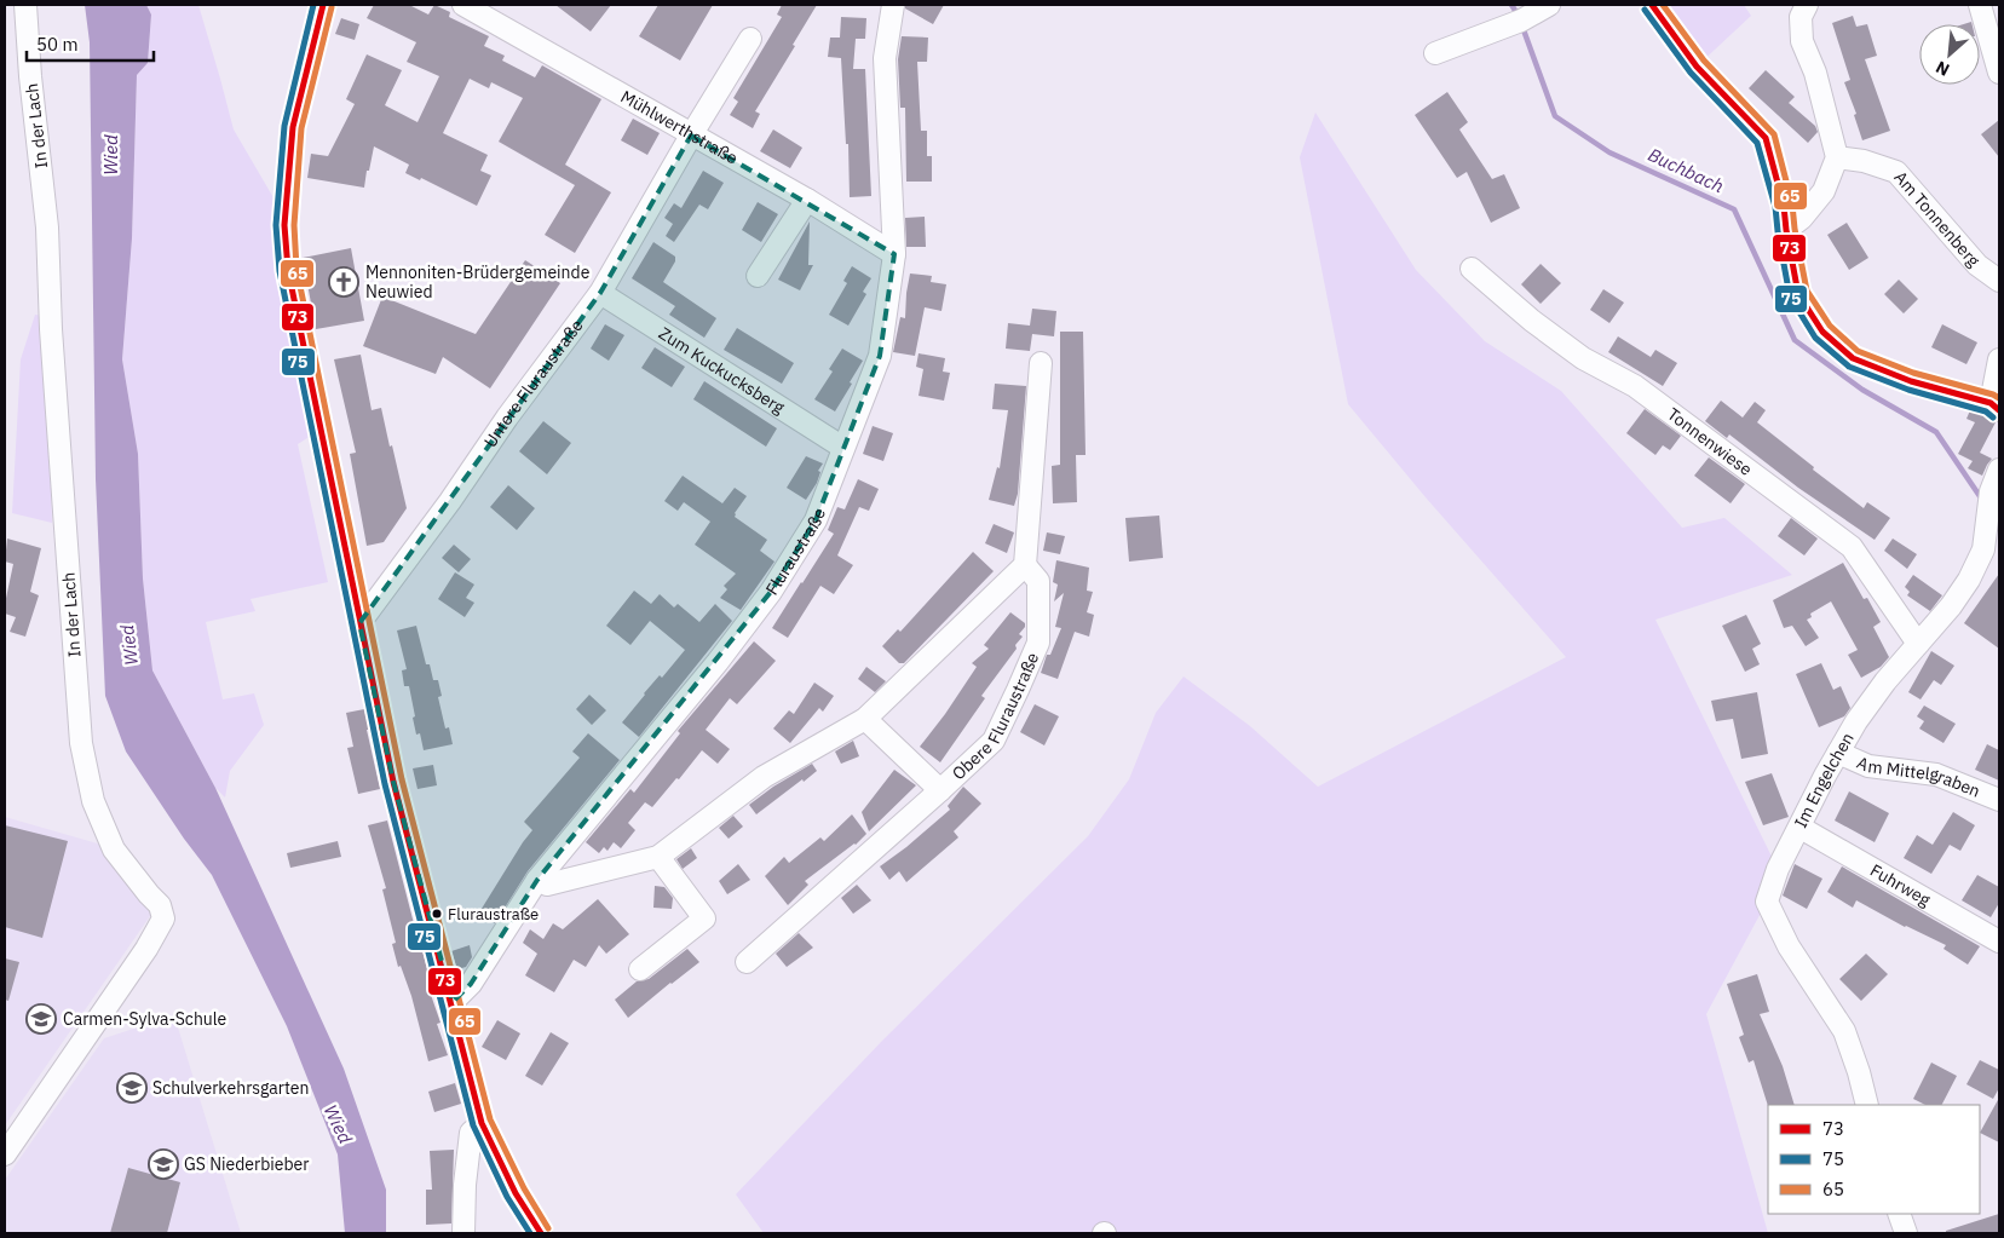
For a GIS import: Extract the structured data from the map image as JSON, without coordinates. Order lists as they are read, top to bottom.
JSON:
{
  "streets": {
    "street": [
      "In der Lach",
      "Mühlwerthstraße",
      "Am Tonnenberg",
      "Zum Kuckucksberg",
      "Untere Fluraustraße",
      "Tonnenwiese",
      "Fluraustraße",
      "Obere Fluraustraße",
      "Am Mittelgraben",
      "Im Engelchen",
      "Fuhrweg"
    ]
  },
  "crossings": [
    ["Mühlwerthstraße", "Untere Fluraustraße"],
    ["Mühlwerthstraße", "Fluraustraße"],
    ["Zum Kuckucksberg", "Untere Fluraustraße"],
    ["Zum Kuckucksberg", "Fluraustraße"],
    ["Tonnenwiese", "Im Engelchen"],
    ["Am Mittelgraben", "Im Engelchen"],
    ["Im Engelchen", "Fuhrweg"]
  ],
  "water": ["Wied", "Buchbach"],
  "places": {
    "church": ["Mennoniten-Brüdergemeinde Neuwied"],
    "other": ["Fluraustraße"],
    "school or university": ["Carmen-Sylva-Schule", "Schulverkehrsgarten", "GS Niederbieber"]
  },
  "lines": ["transit line 73", "transit line 75", "transit line 65"],
  "legend": ["73", "75", "65"],
  "scale_bar": "50 m",
  "north": "bottom left"
}
